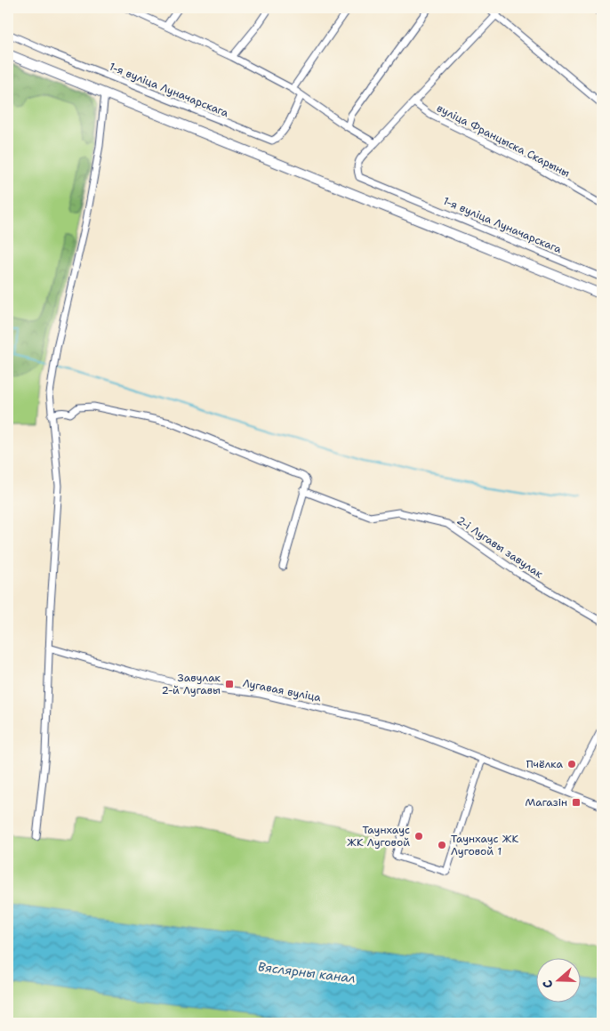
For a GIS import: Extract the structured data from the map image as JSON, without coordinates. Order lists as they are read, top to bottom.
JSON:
{
  "streets": {
    "street": [
      "1-я вуліца Луначарскага",
      "вуліца Францыска Скарыны",
      "2-і Лугавы завулак",
      "Лугавая вуліца"
    ]
  },
  "water": ["Вяслярны канал"],
  "places": {
    "transit": ["Завулак 2-й Лугавы", "Магазін"],
    "other": ["Пчёлка", "Таунхаус ЖК Луговой", "Таунхаус ЖК Луговой 1"]
  },
  "north": "left"
}
